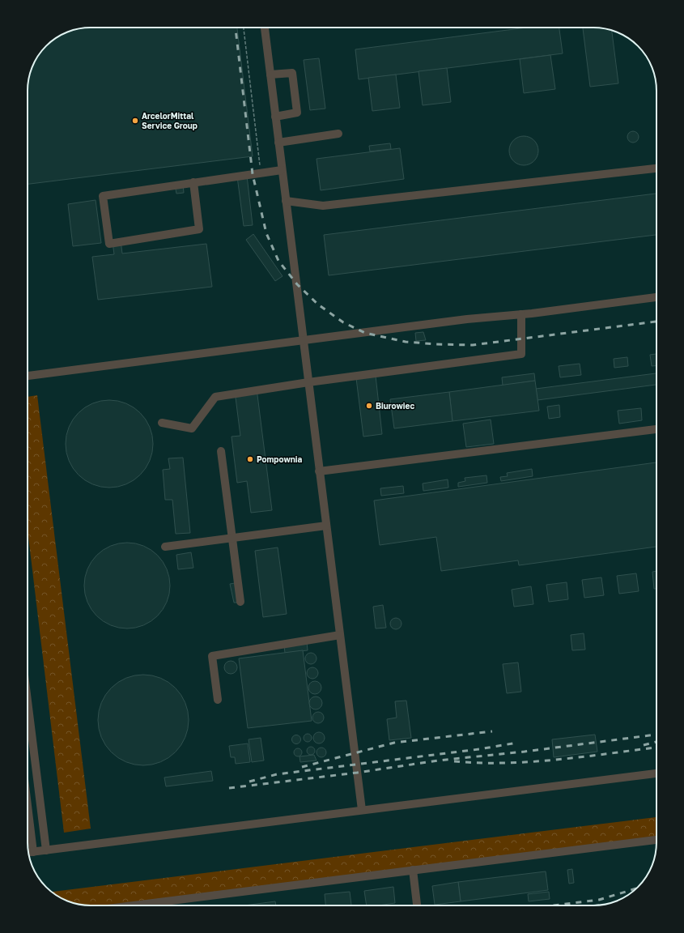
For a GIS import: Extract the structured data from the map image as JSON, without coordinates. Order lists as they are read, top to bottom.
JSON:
{
  "places": ["ArcelorMittal Service Group", "Biurowiec", "Pompownia"]
}
